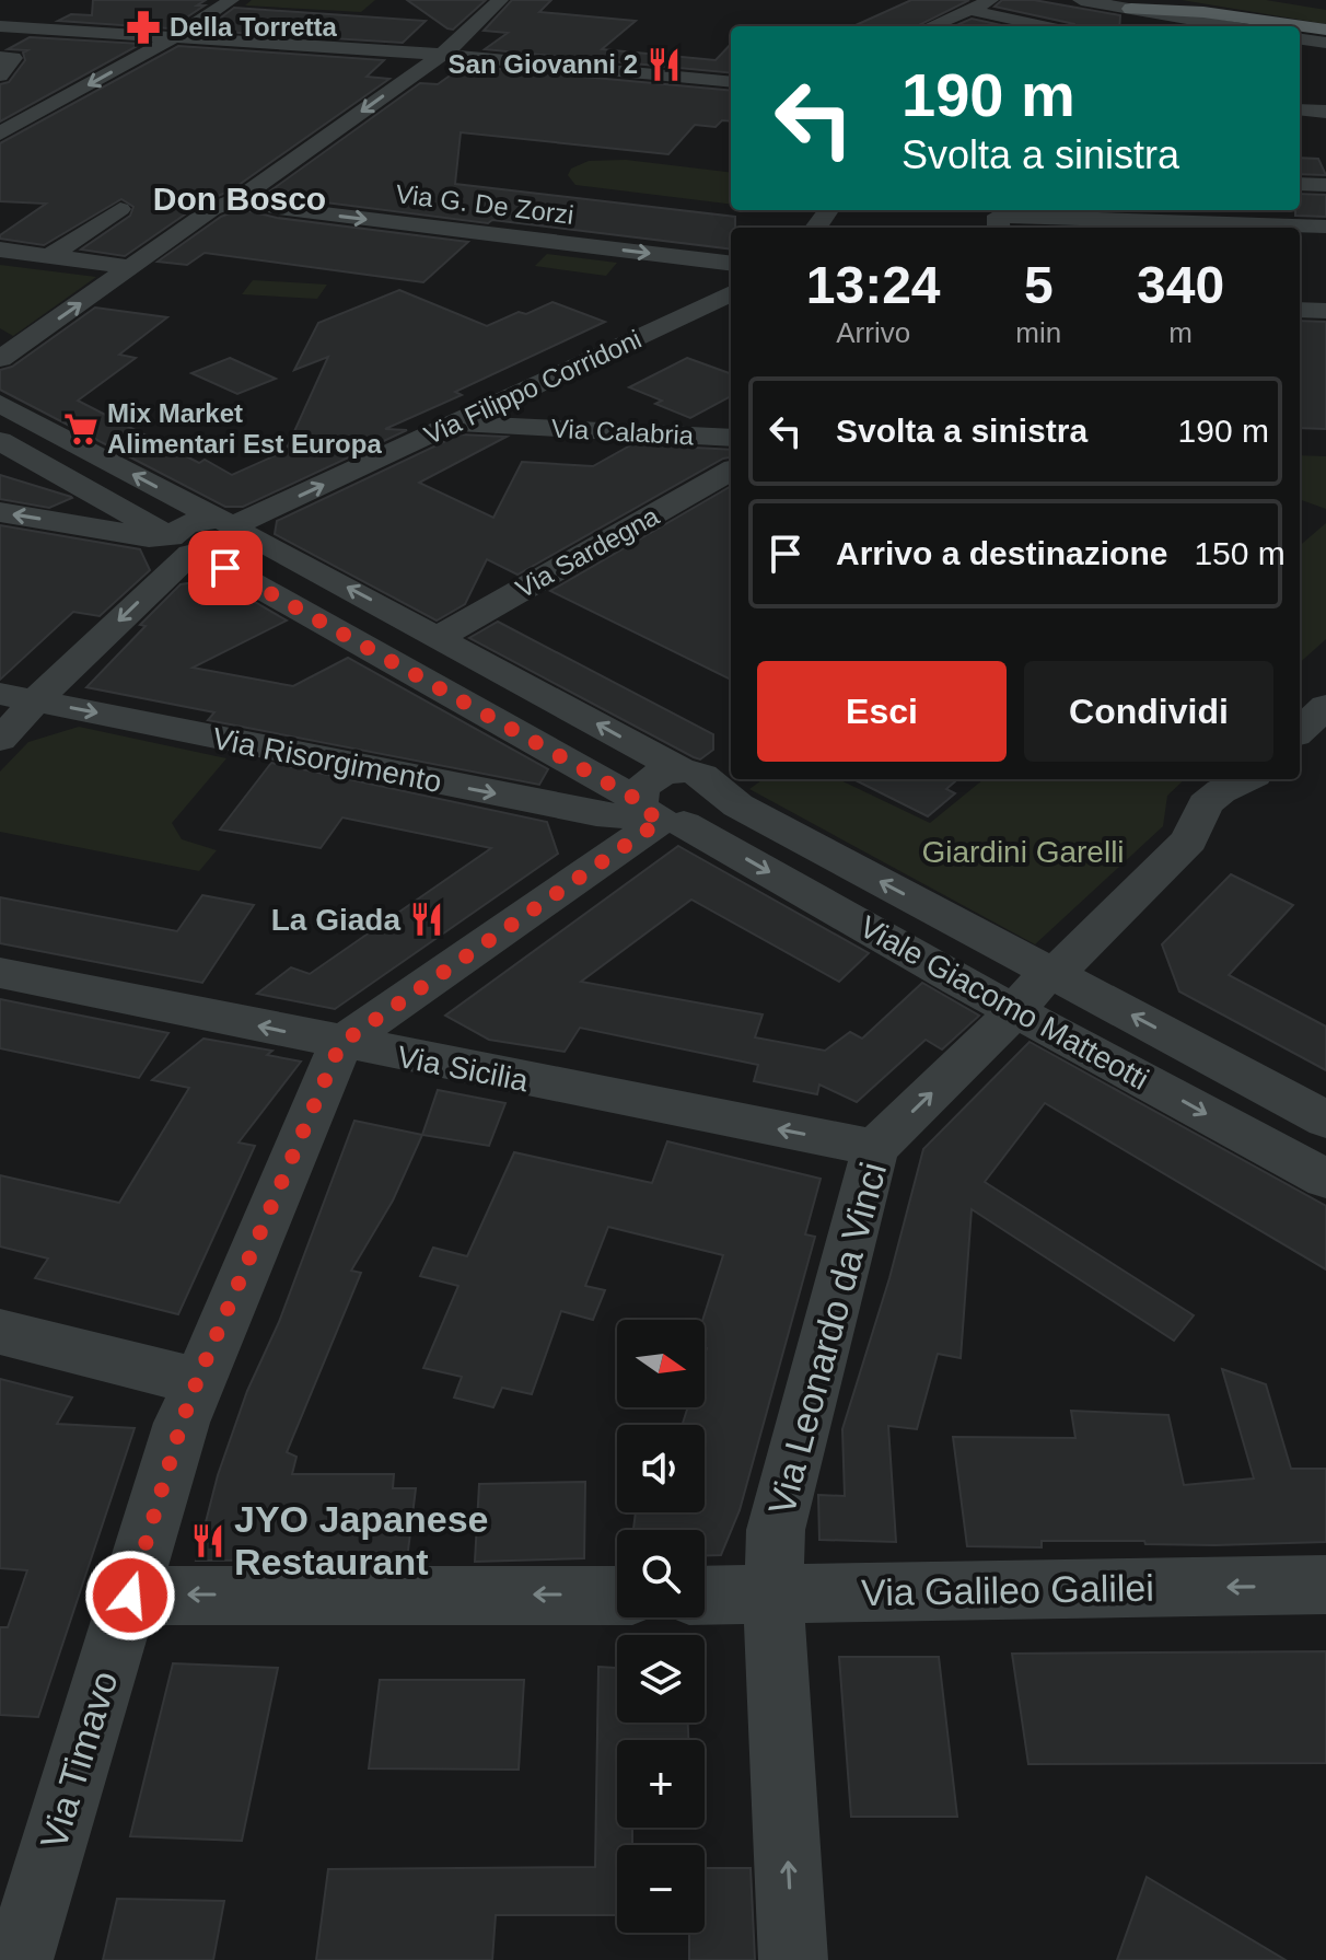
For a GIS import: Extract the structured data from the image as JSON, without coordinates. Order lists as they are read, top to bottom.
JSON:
{
  "streets": {
    "street": [
      "Via G. De Zorzi",
      "Via Filippo Corridoni",
      "Via Calabria",
      "Via Sardegna",
      "Via Risorgimento",
      "Viale Giacomo Matteotti",
      "Via Sicilia",
      "Via Leonardo da Vinci",
      "Via Galileo Galilei",
      "Via Timavo"
    ]
  },
  "crossings": [
    ["Via Filippo Corridoni", "Via Calabria"],
    ["Via Filippo Corridoni", "Viale Giacomo Matteotti"],
    ["Via Sardegna", "Viale Giacomo Matteotti"],
    ["Via Risorgimento", "Viale Giacomo Matteotti"],
    ["Viale Giacomo Matteotti", "Via Leonardo da Vinci"],
    ["Via Sicilia", "Via Leonardo da Vinci"],
    ["Via Sicilia", "Via Timavo"],
    ["Via Leonardo da Vinci", "Via Galileo Galilei"]
  ],
  "one_way": [
    "Via Risorgimento",
    "Via Sicilia",
    "Via Leonardo da Vinci",
    "Via Galileo Galilei"
  ],
  "districts": ["Don Bosco"],
  "parks": ["Giardini Garelli"],
  "places": {
    "pharmacy": ["Della Torretta"],
    "restaurant": ["San Giovanni 2", "La Giada", "JYO Japanese Restaurant"],
    "supermarket": ["Mix Market Alimentari Est Europa"]
  },
  "north": "right",
  "page": {
    "turn": ["190 m", "Svolta a sinistra"],
    "eta": [
      "13:24",
      "Arrivo",
      "5",
      "min",
      "340",
      "m"
    ],
    "list": [
      {
        "name": "Svolta a sinistra",
        "value": "190 m"
      },
      {
        "name": "Arrivo a destinazione",
        "value": "150 m"
      }
    ],
    "buttons": ["Esci", "Condividi"],
    "map_buttons": ["+", "−"]
  }
}
